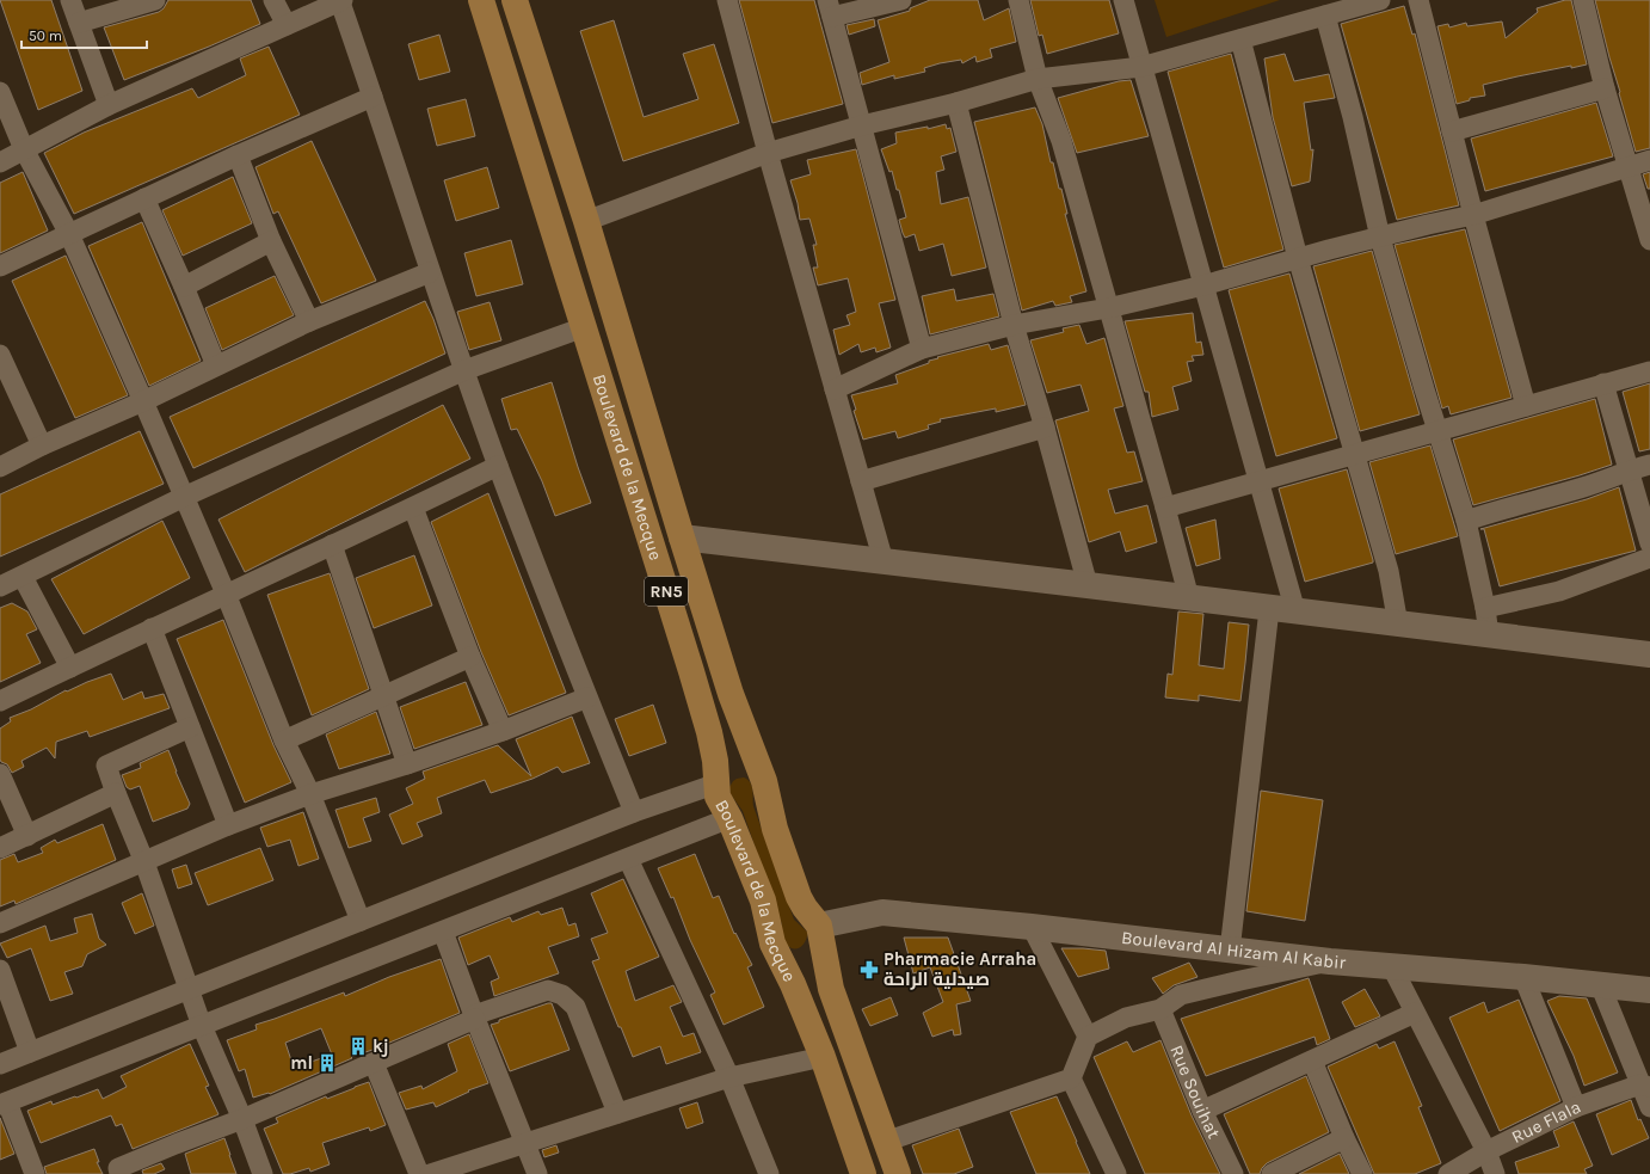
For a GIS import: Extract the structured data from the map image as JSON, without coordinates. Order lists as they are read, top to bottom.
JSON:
{
  "streets": {
    "main road": ["Boulevard de la Mecque", "RN5"],
    "street": ["Boulevard Al Hizam Al Kabir", "Rue Souihat", "Rue Flala"]
  },
  "crossings": [
    ["Boulevard de la Mecque", "Boulevard Al Hizam Al Kabir"]
  ],
  "places": {
    "pharmacy": ["Pharmacie Arraha صيدلية الراحة"],
    "building": ["kj", "ml"]
  },
  "scale_bar": "50 m"
}
